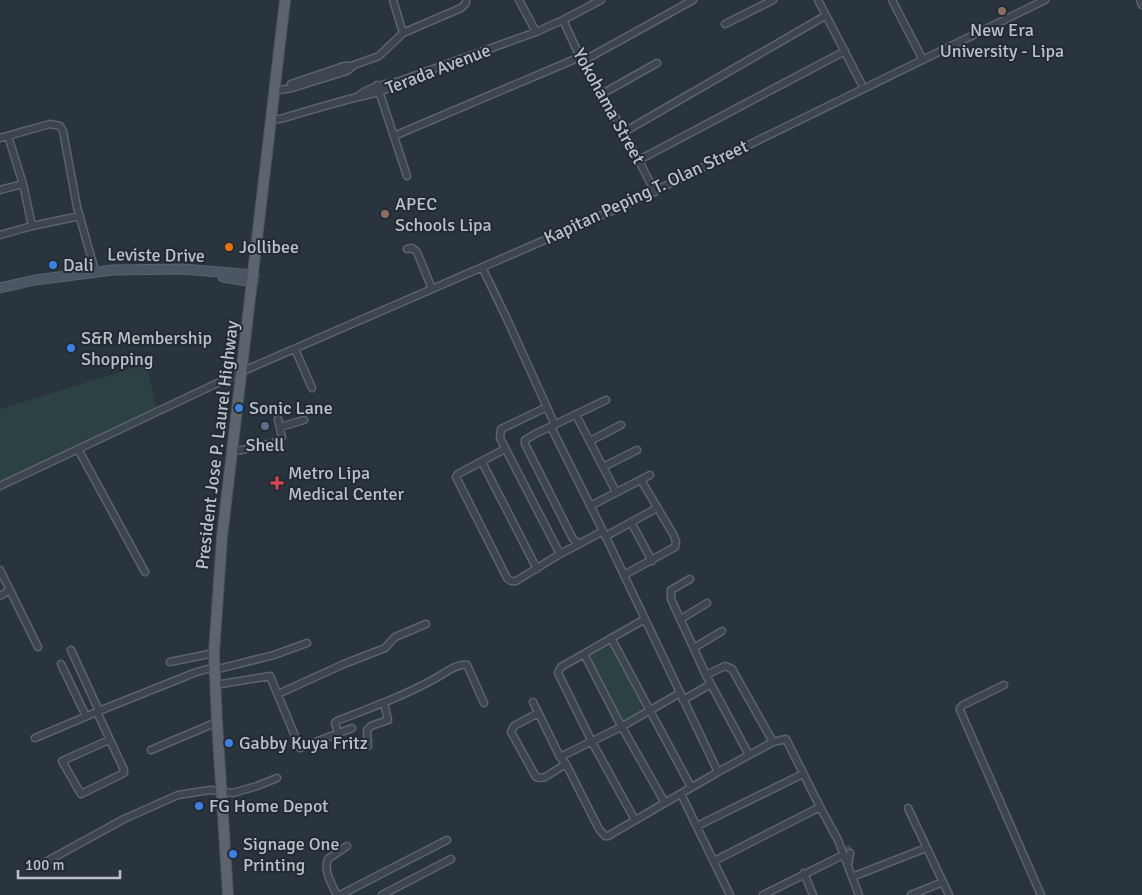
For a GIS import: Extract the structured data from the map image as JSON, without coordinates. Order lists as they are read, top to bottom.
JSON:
{
  "streets": {
    "main road": ["Leviste Drive", "President Jose P. Laurel Highway"],
    "street": ["Terada Avenue", "Yokohama Street", "Kapitan Peping T. Olan Street"]
  },
  "crossings": [
    ["Terada Avenue", "Yokohama Street"],
    ["Terada Avenue", "President Jose P. Laurel Highway"],
    ["Yokohama Street", "Kapitan Peping T. Olan Street"],
    ["Kapitan Peping T. Olan Street", "President Jose P. Laurel Highway"],
    ["Leviste Drive", "President Jose P. Laurel Highway"]
  ],
  "places": {
    "other": [
      "New Era University - Lipa",
      "APEC Schools Lipa",
      "Jollibee",
      "Dali",
      "S&R Membership Shopping",
      "Sonic Lane",
      "Shell",
      "Gabby Kuya Fritz",
      "FG Home Depot",
      "Signage One Printing"
    ],
    "health": ["Metro Lipa Medical Center"]
  },
  "scale_bar": "100 m"
}
